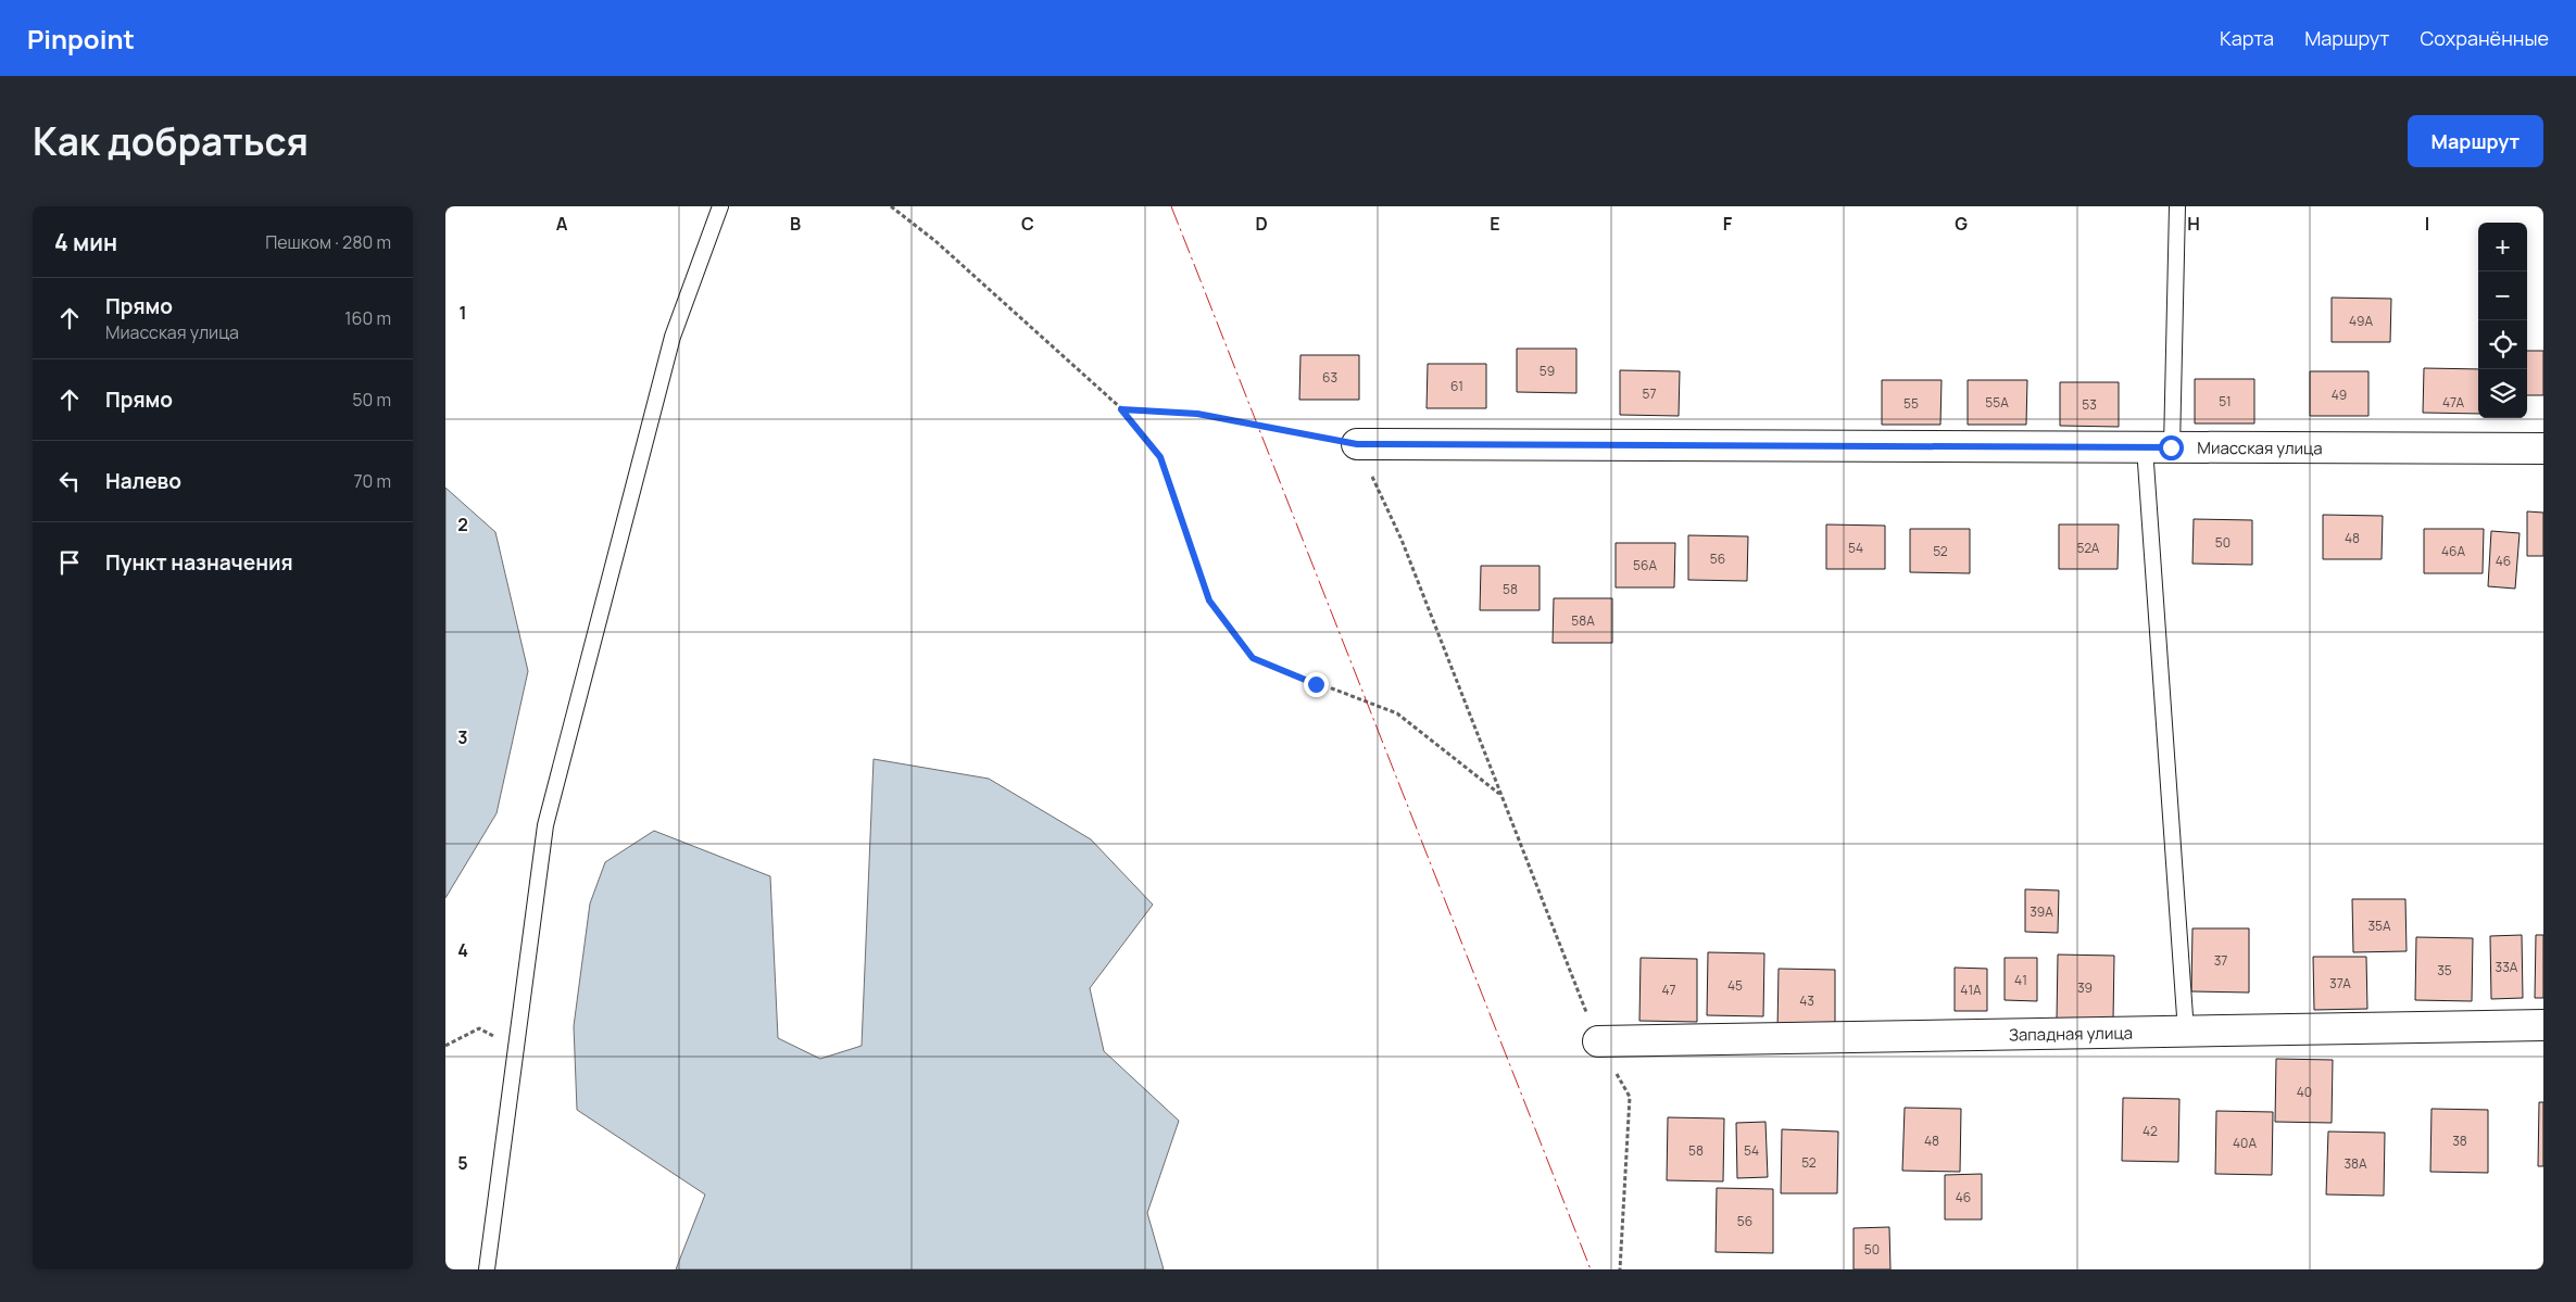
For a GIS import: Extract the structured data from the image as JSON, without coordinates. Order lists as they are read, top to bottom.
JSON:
{
  "streets": {
    "street": ["Миасская улица", "Западная улица"]
  },
  "house_numbers": [
    "49А",
    "59",
    "63",
    "61",
    "57",
    "49",
    "51",
    "55А",
    "47А",
    "55",
    "53",
    "48",
    "50",
    "54",
    "52А",
    "52",
    "46А",
    "56",
    "46",
    "56А",
    "58",
    "58А",
    "39А",
    "35А",
    "37",
    "33А",
    "35",
    "41",
    "37А",
    "45",
    "39",
    "47",
    "41А",
    "43",
    "40",
    "42",
    "48",
    "38",
    "40А",
    "58",
    "54",
    "52",
    "38А",
    "46",
    "56",
    "50"
  ],
  "page": {
    "header": "Pinpoint",
    "nav": ["Карта", "Маршрут", "Сохранённые"],
    "title": "Как добраться",
    "buttons": "Маршрут",
    "heading": ["4 мин", "Пешком · 280 m"],
    "map_buttons": ["+", "−"],
    "list": [
      ["Прямо", "Миасская улица", "160 m"],
      ["Прямо", "50 m"],
      ["Налево", "70 m"],
      "Пункт назначения"
    ]
  },
  "grid": {
    "columns": [
      "A",
      "B",
      "C",
      "D",
      "E",
      "F",
      "G",
      "H",
      "I"
    ],
    "rows": [
      "1",
      "2",
      "3",
      "4",
      "5"
    ]
  }
}
